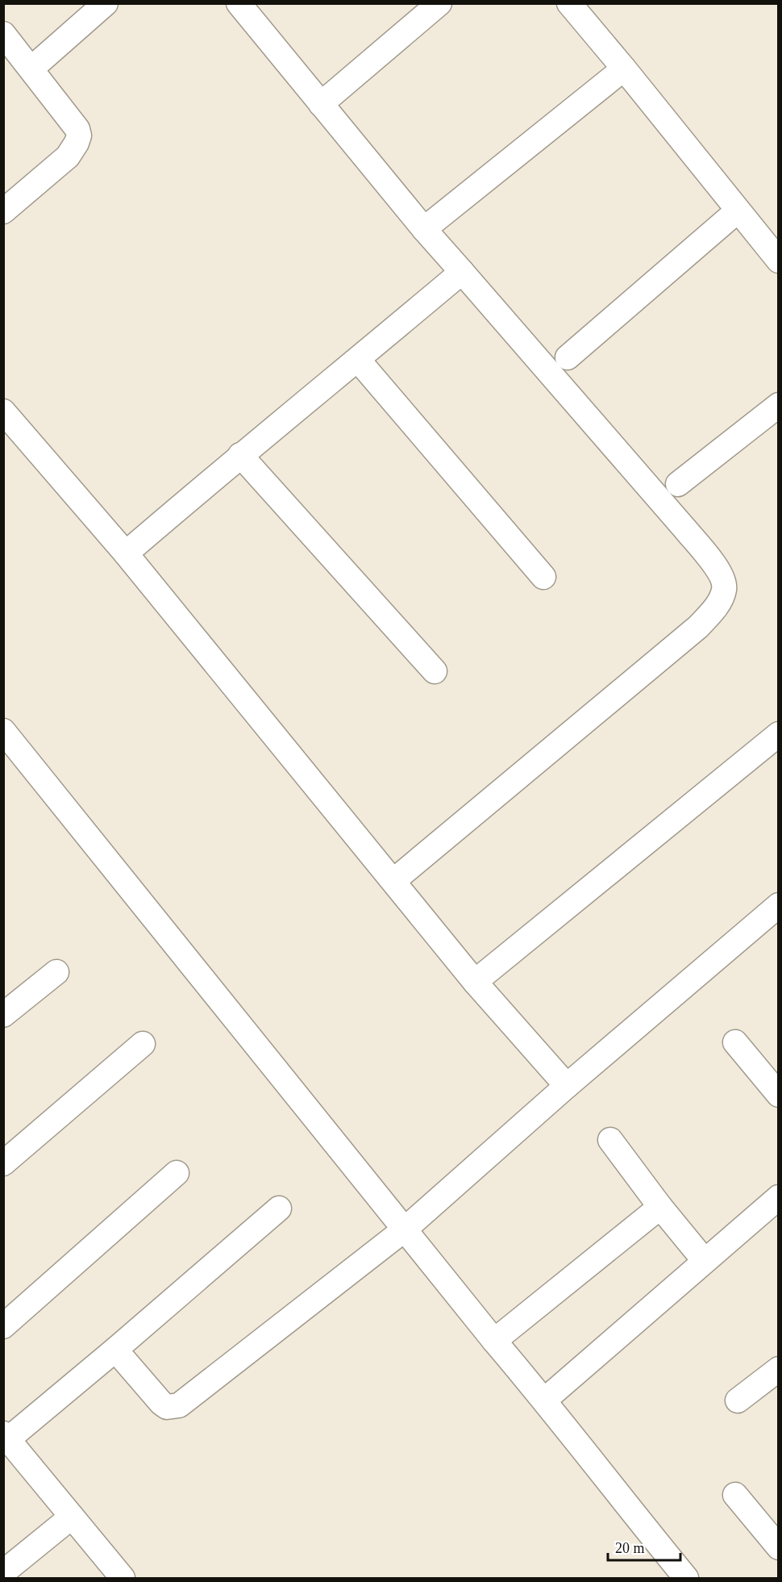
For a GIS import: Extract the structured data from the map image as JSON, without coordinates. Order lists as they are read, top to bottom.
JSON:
{
  "scale_bar": "20 m"
}
